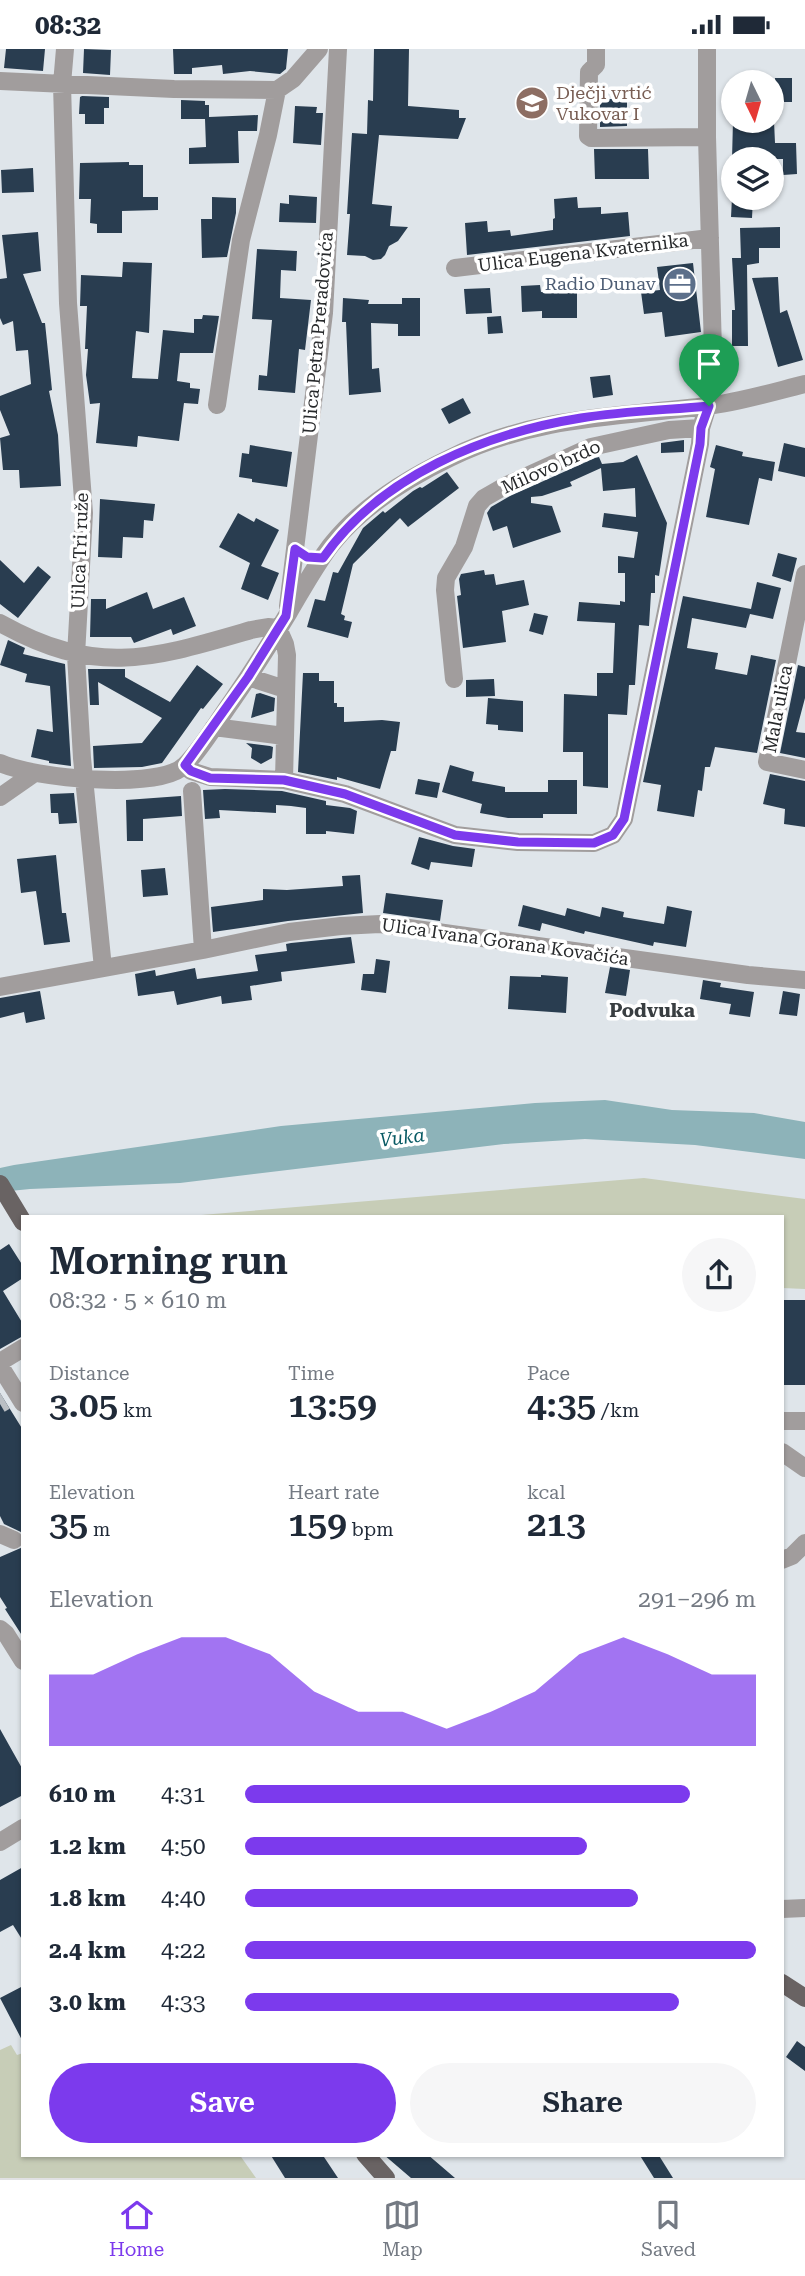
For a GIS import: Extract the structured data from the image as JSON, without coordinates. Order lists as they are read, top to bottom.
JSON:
{
  "streets": {
    "street": [
      "Ulica Eugena Kvaternika",
      "Ulica Petra Preradovića",
      "Milovo brdo",
      "Uilca Tri ruže",
      "Mala ulica",
      "Ulica Ivana Gorana Kovačića"
    ]
  },
  "crossings": [
    ["Uilca Tri ruže", "Ulica Ivana Gorana Kovačića"]
  ],
  "districts": ["Podvuka"],
  "water": ["Vuka"],
  "places": {
    "school or university": ["Dječji vrtić Vukovar I"],
    "office": ["Radio Dunav"]
  },
  "north": "bottom",
  "page": {
    "status": "08:32",
    "heading": ["Morning run", "08:32 · 5 × 610 m"],
    "stats": [
      ["Distance", "3.05 km"],
      ["Time", "13:59"],
      ["Pace", "4:35 /km"],
      ["Elevation", "35 m"],
      ["Heart rate", "159 bpm"],
      ["kcal", "213"]
    ],
    "chart": ["Elevation", "291–296 m"],
    "list": [
      {
        "name": "610 m",
        "note": "4:31"
      },
      {
        "name": "1.2 km",
        "note": "4:50"
      },
      {
        "name": "1.8 km",
        "note": "4:40"
      },
      {
        "name": "2.4 km",
        "note": "4:22"
      },
      {
        "name": "3.0 km",
        "note": "4:33"
      }
    ],
    "buttons": ["Save", "Share"],
    "tabs": ["Home", "Map", "Saved"]
  }
}
